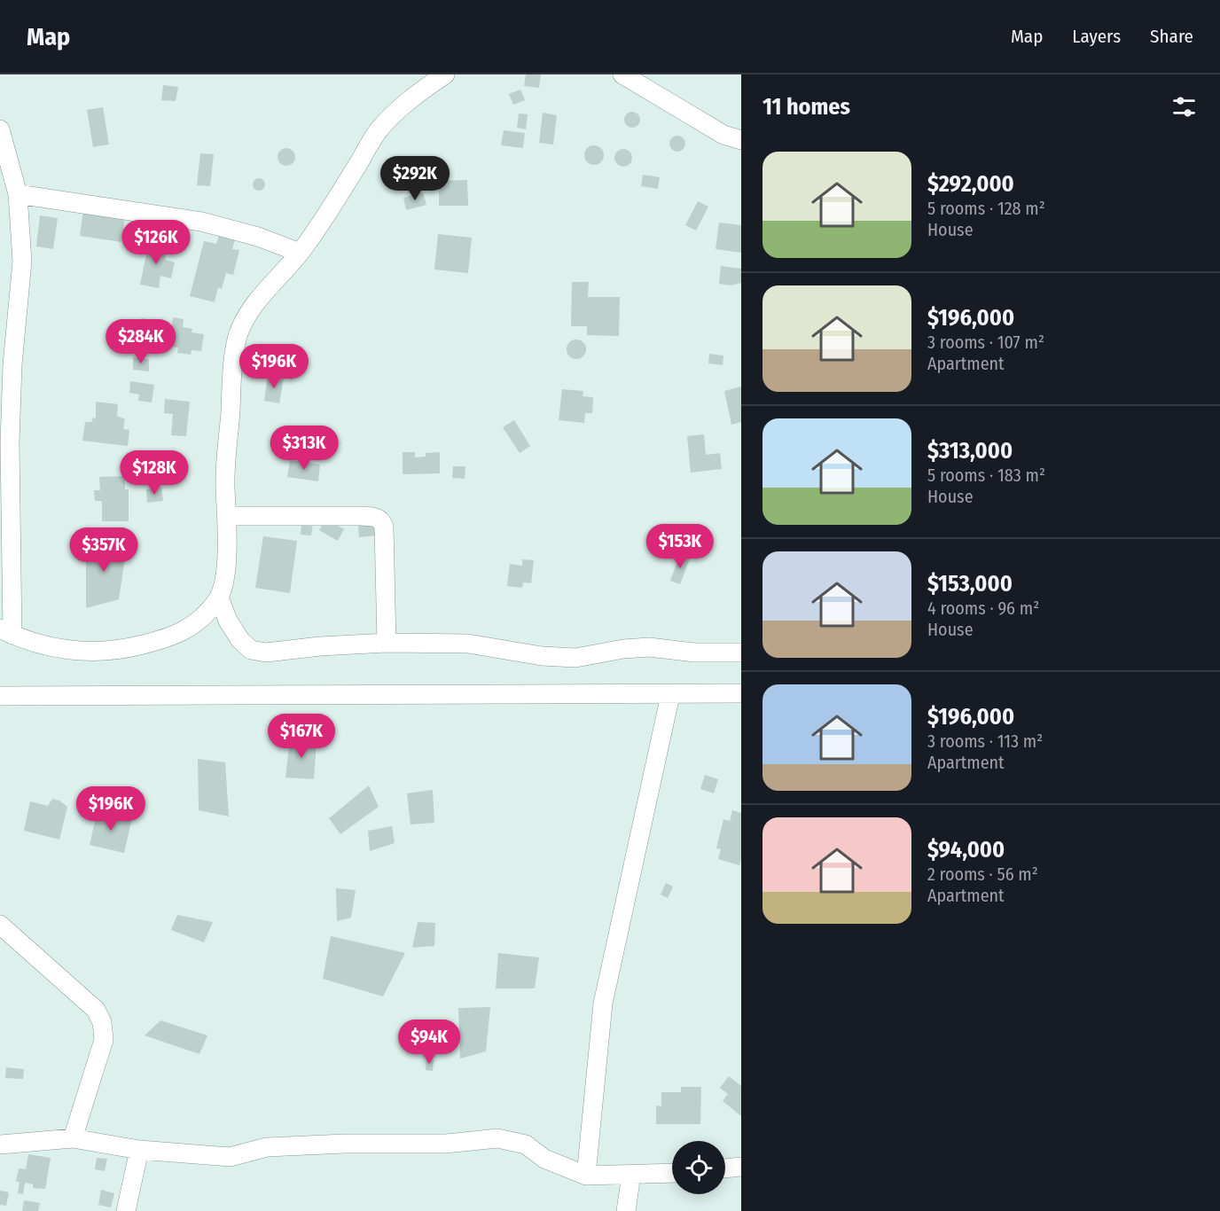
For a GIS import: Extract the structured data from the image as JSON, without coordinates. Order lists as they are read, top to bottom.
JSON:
{
  "page": {
    "header": "Map",
    "nav": ["Map", "Layers", "Share"],
    "heading": "11 homes",
    "list": [
      {
        "name": "$292,000",
        "note": "5 rooms · 128 m² · House"
      },
      {
        "name": "$196,000",
        "note": "3 rooms · 107 m² · Apartment"
      },
      {
        "name": "$313,000",
        "note": "5 rooms · 183 m² · House"
      },
      {
        "name": "$153,000",
        "note": "4 rooms · 96 m² · House"
      },
      {
        "name": "$196,000",
        "note": "3 rooms · 113 m² · Apartment"
      },
      {
        "name": "$94,000",
        "note": "2 rooms · 56 m² · Apartment"
      }
    ],
    "price": [
      "$292K",
      "$126K",
      "$284K",
      "$196K",
      "$313K",
      "$128K",
      "$153K",
      "$357K",
      "$167K",
      "$196K",
      "$94K"
    ]
  }
}
